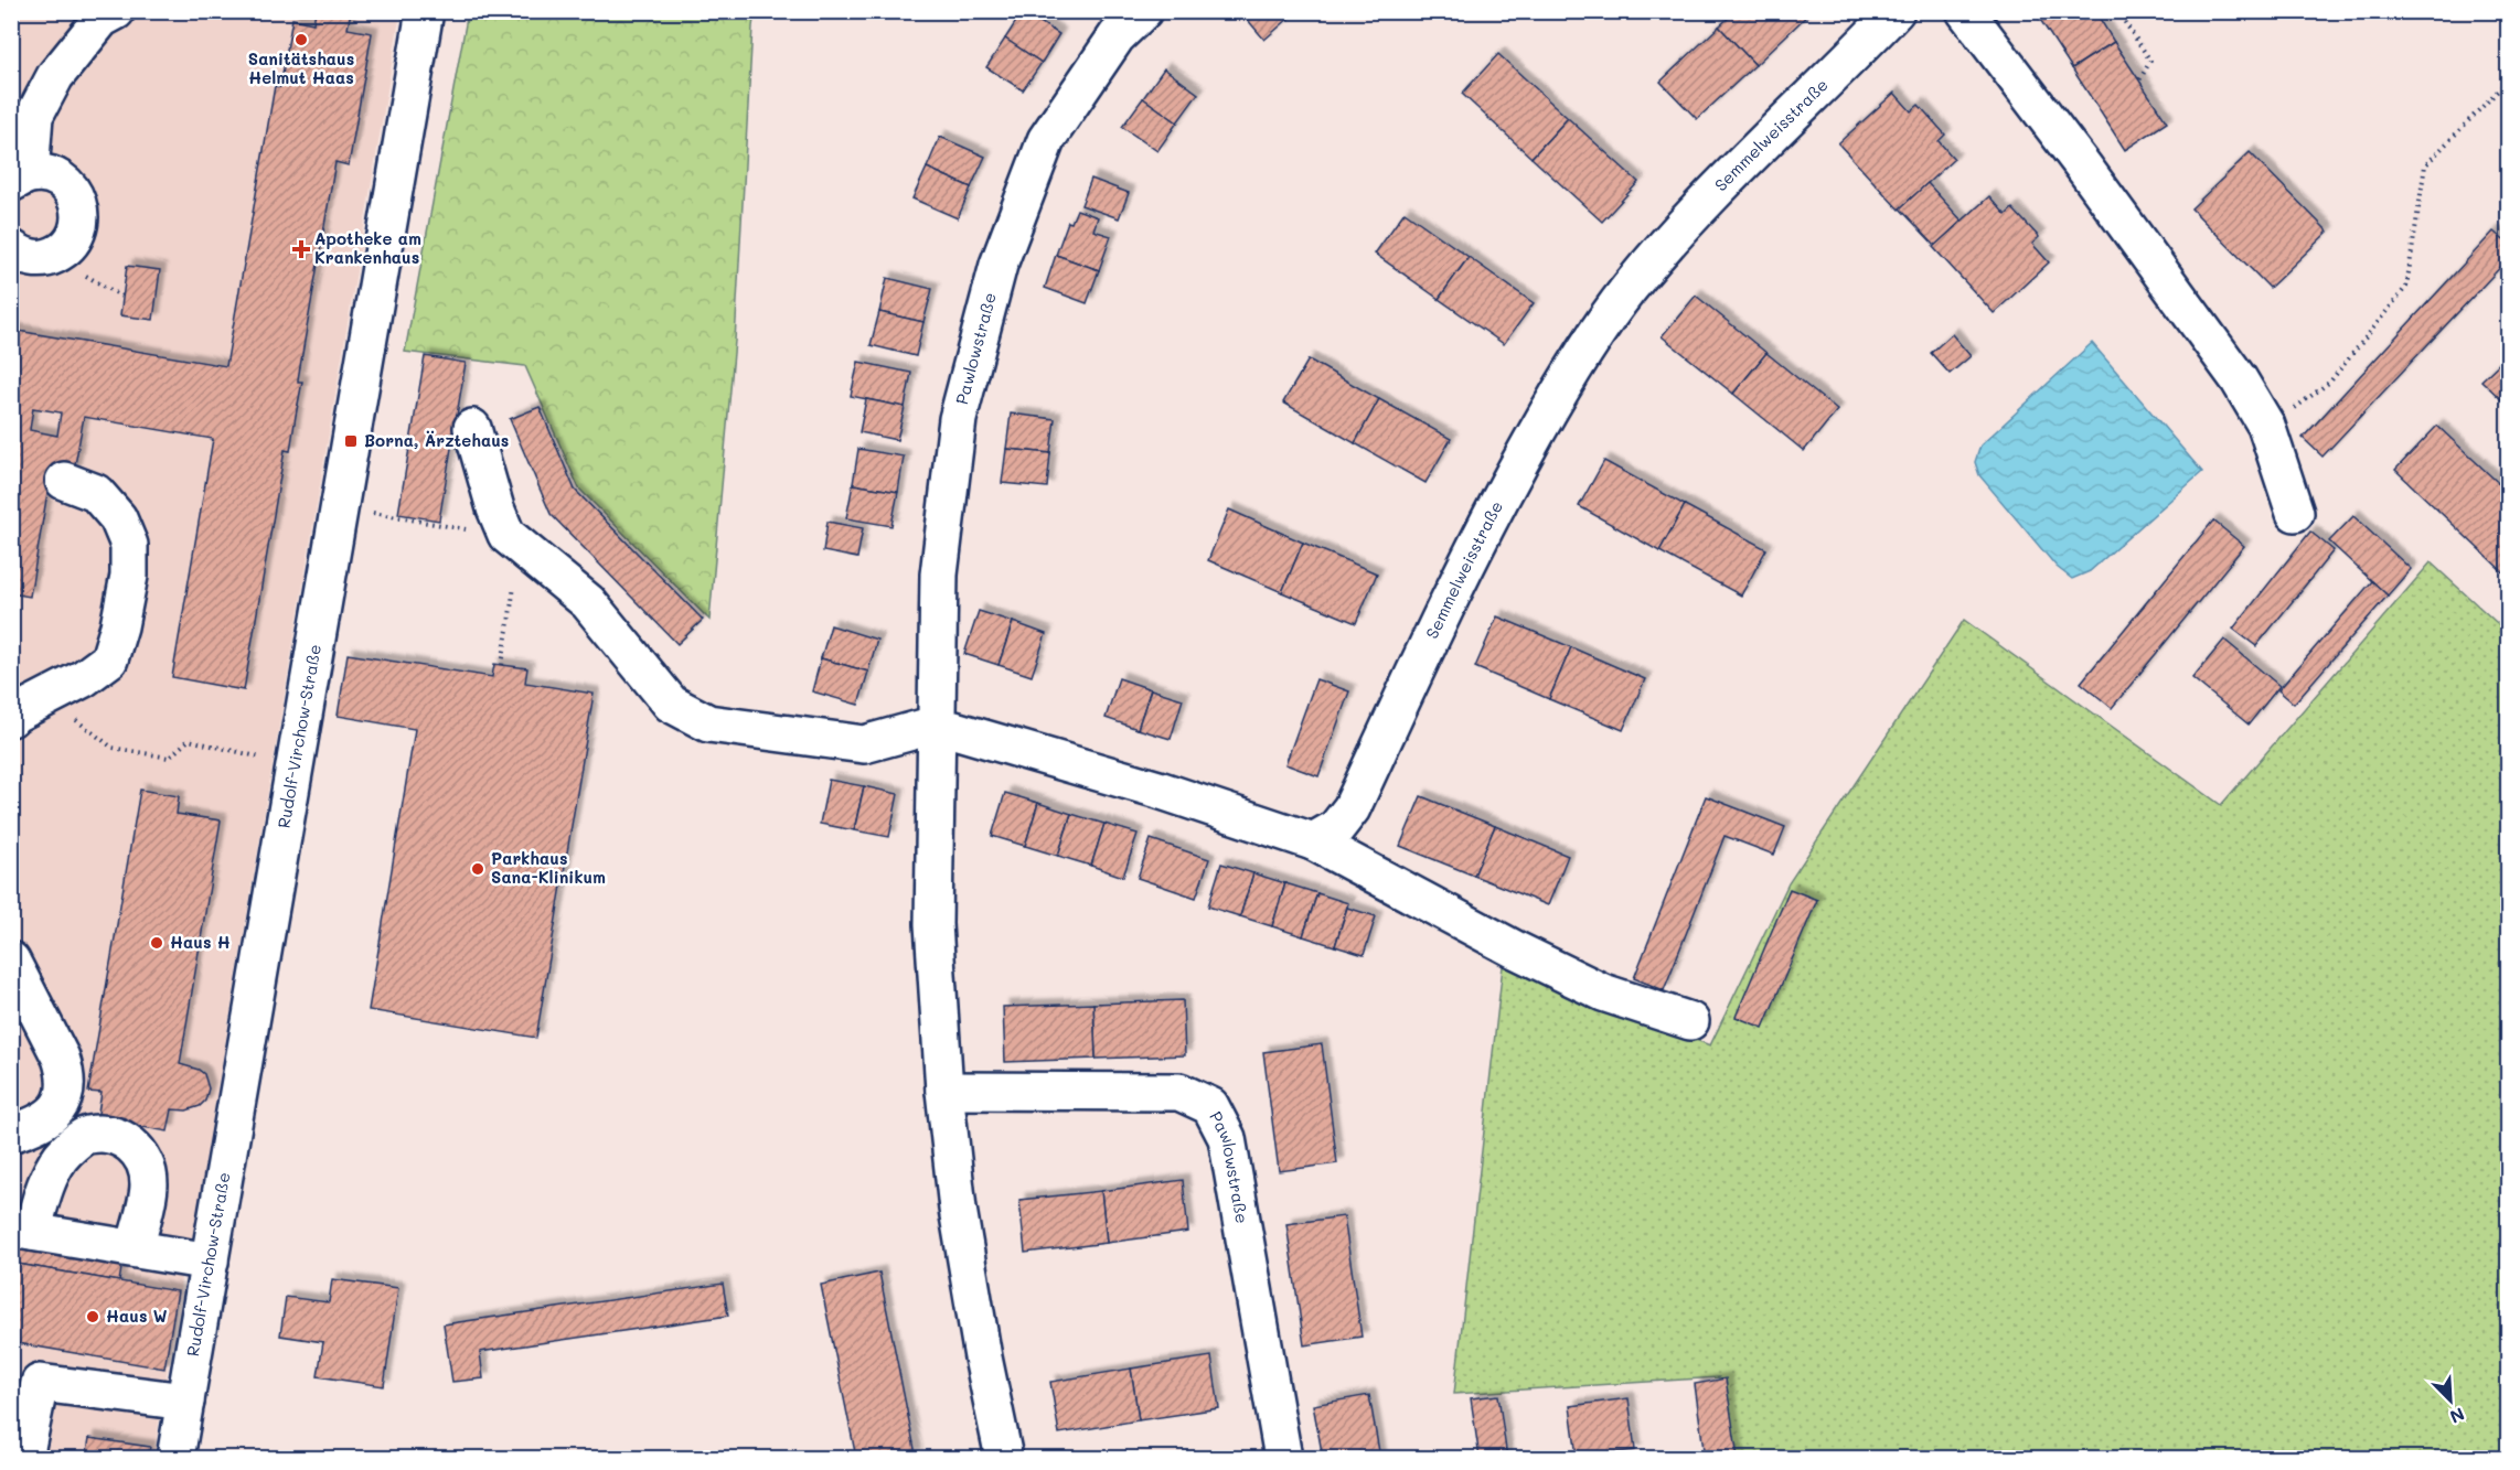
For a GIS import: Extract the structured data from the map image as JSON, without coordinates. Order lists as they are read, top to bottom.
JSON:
{
  "streets": {
    "street": ["Semmelweisstraße", "Pawlowstraße", "Rudolf-Virchow-Straße"]
  },
  "places": {
    "other": [
      "Sanitätshaus Helmut Haas",
      "Parkhaus Sana-Klinikum",
      "Haus H",
      "Haus W"
    ],
    "health": ["Apotheke am Krankenhaus"],
    "transit": ["Borna, Ärztehaus"]
  },
  "north": "bottom right"
}
